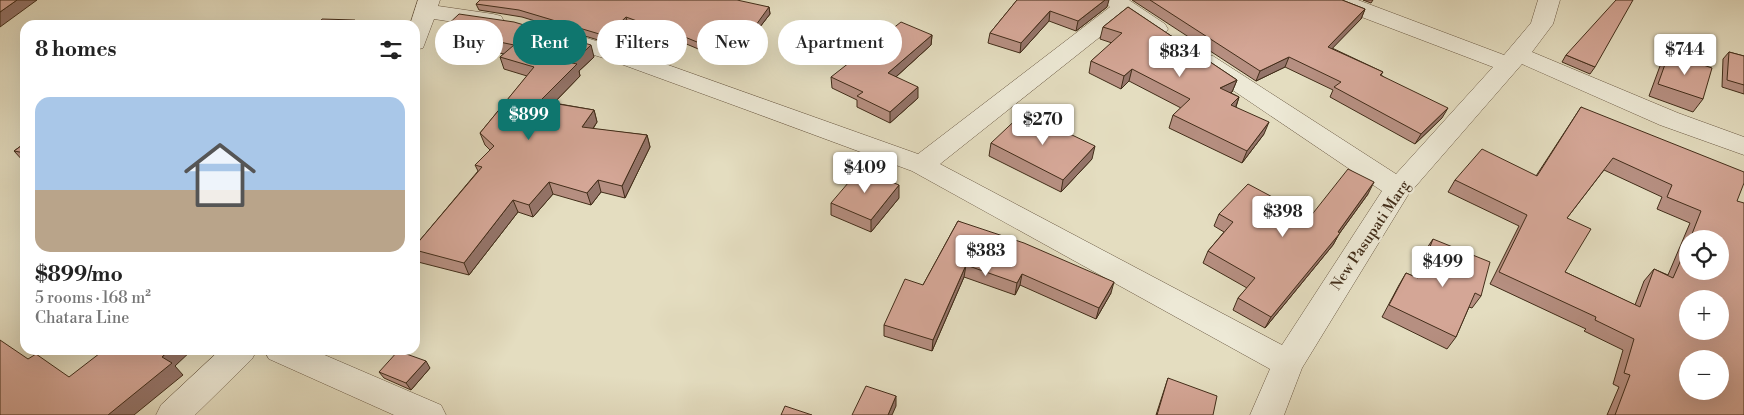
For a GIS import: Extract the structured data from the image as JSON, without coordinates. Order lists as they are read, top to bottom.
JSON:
{
  "streets": {
    "street": ["New Pasupati Marg"]
  },
  "page": {
    "chip": [
      "Buy",
      "Rent",
      "Filters",
      "New",
      "Apartment"
    ],
    "heading": "8 homes",
    "price": [
      "$744",
      "$834",
      "$899",
      "$270",
      "$409",
      "$398",
      "$383",
      "$499"
    ],
    "list": [
      {
        "name": "$899/mo",
        "note": "5 rooms · 168 m² · Chatara Line"
      }
    ],
    "map_buttons": ["+", "−"]
  }
}
